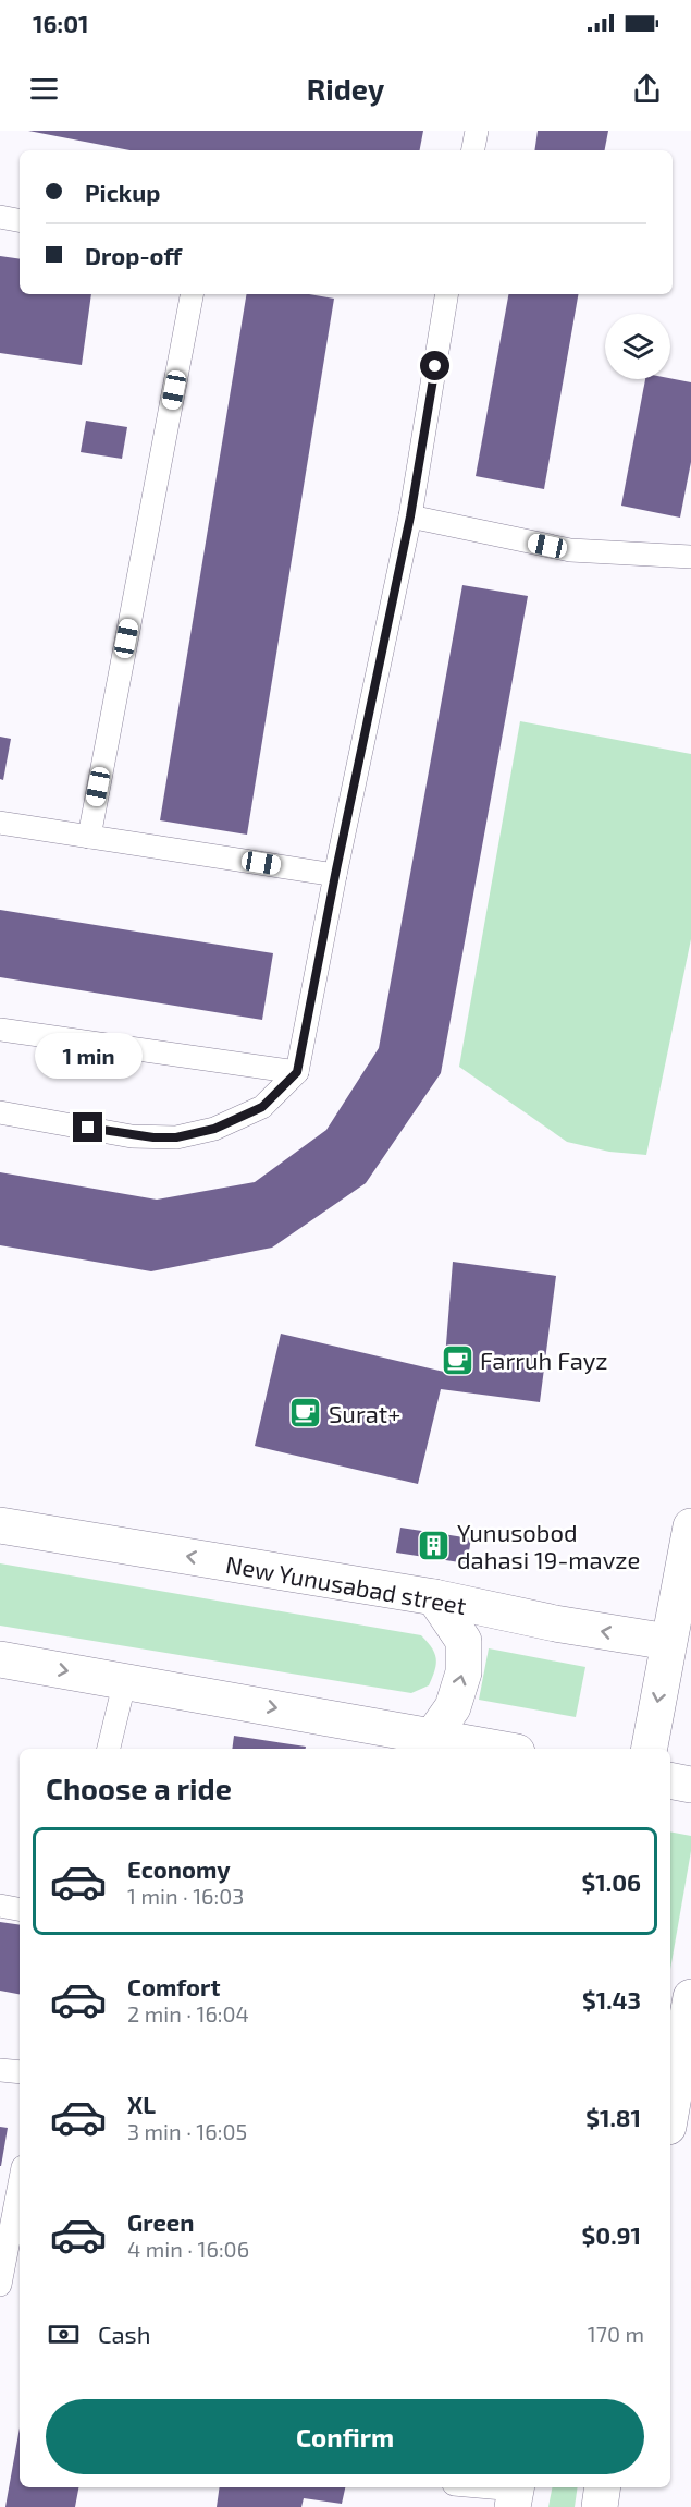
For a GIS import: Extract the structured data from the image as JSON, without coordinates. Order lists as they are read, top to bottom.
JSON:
{
  "streets": {
    "main road": ["New Yunusabad street"]
  },
  "places": {
    "cafe": ["Farruh Fayz", "Surat+"],
    "building": ["Yunusobod dahasi 19-mavze"]
  },
  "page": {
    "status": "16:01",
    "header": "Ridey",
    "banner": ["Pickup", "Drop-off"],
    "bubble": "1 min",
    "heading": "Choose a ride",
    "list": [
      {
        "name": "Economy",
        "note": "1 min · 16:03",
        "value": "$1.06"
      },
      {
        "name": "Comfort",
        "note": "2 min · 16:04",
        "value": "$1.43"
      },
      {
        "name": "XL",
        "note": "3 min · 16:05",
        "value": "$1.81"
      },
      {
        "name": "Green",
        "note": "4 min · 16:06",
        "value": "$0.91"
      }
    ],
    "pay": ["Cash", "170 m"],
    "buttons": "Confirm"
  }
}
